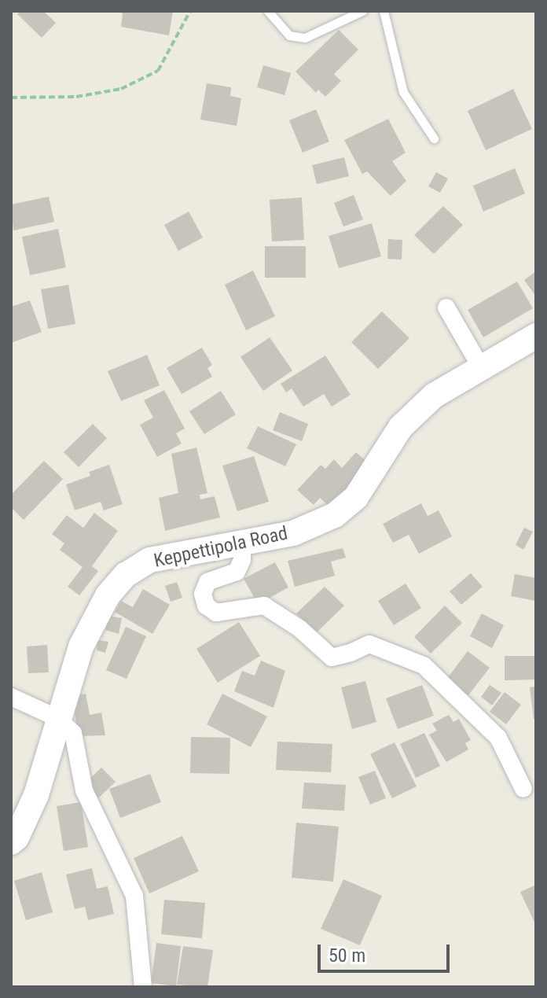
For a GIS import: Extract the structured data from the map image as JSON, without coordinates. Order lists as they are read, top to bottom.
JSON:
{
  "streets": {
    "main road": ["Keppettipola Road"]
  },
  "scale_bar": "50 m"
}
